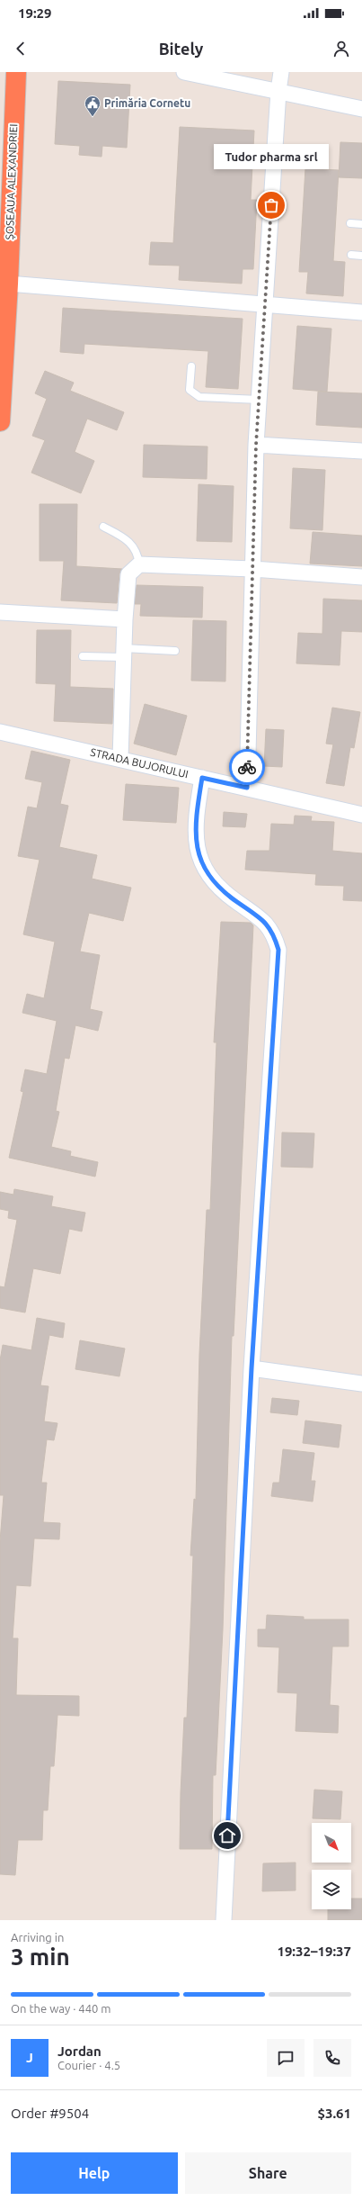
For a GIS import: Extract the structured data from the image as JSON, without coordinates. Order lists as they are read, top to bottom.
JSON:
{
  "streets": {
    "highway": ["ȘOSEAUA ALEXANDRIEI"],
    "street": ["STRADA BUJORULUI"]
  },
  "places": {
    "public building": ["Primăria Cornetu"],
    "other": ["Tudor pharma srl"]
  },
  "north": "bottom right",
  "page": {
    "status": "19:29",
    "header": "Bitely",
    "bubble": "Tudor pharma srl",
    "heading": ["3 min", "Arriving in", "19:32–19:37"],
    "panel": [
      "Jordan",
      "Courier · 4.5",
      "Order #9504",
      "$3.61"
    ],
    "bar": "On the way · 440 m",
    "round": "J",
    "buttons": ["Help", "Share"]
  }
}
